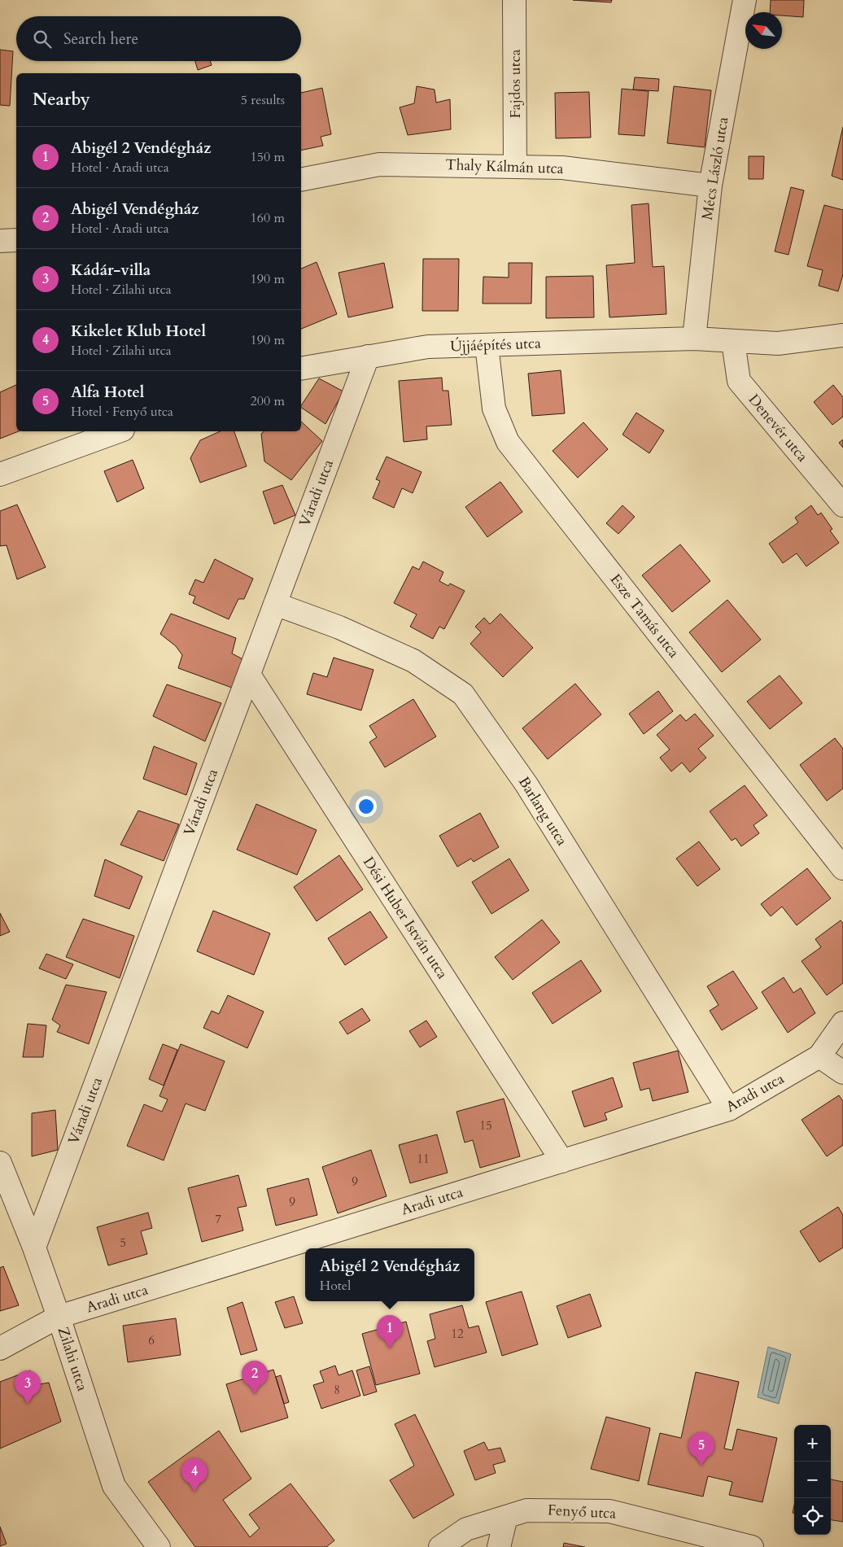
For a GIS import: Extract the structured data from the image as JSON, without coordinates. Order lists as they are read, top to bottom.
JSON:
{
  "streets": {
    "street": [
      "Fajdos utca",
      "Thaly Kálmán utca",
      "Mécs László utca",
      "Újjáépítés utca",
      "Denevér utca",
      "Váradi utca",
      "Esze Tamás utca",
      "Barlang utca",
      "Dési Huber István utca",
      "Aradi utca",
      "Zilahi utca",
      "Fenyő utca"
    ]
  },
  "crossings": [
    ["Fajdos utca", "Thaly Kálmán utca"],
    ["Thaly Kálmán utca", "Mécs László utca"],
    ["Mécs László utca", "Újjáépítés utca"],
    ["Újjáépítés utca", "Váradi utca"],
    ["Újjáépítés utca", "Esze Tamás utca"],
    ["Váradi utca", "Barlang utca"],
    ["Váradi utca", "Dési Huber István utca"],
    ["Váradi utca", "Zilahi utca"],
    ["Barlang utca", "Aradi utca"],
    ["Dési Huber István utca", "Aradi utca"],
    ["Aradi utca", "Zilahi utca"]
  ],
  "house_numbers": [
    "15",
    "11",
    "9",
    "9",
    "7",
    "5",
    "12",
    "6",
    "8"
  ],
  "north": "top left",
  "page": {
    "search": "Search here",
    "heading": ["Nearby", "5 results"],
    "list": [
      {
        "mark": "1",
        "name": "Abigél 2 Vendégház",
        "note": "Hotel · Aradi utca",
        "value": "150 m"
      },
      {
        "mark": "2",
        "name": "Abigél Vendégház",
        "note": "Hotel · Aradi utca",
        "value": "160 m"
      },
      {
        "mark": "3",
        "name": "Kádár-villa",
        "note": "Hotel · Zilahi utca",
        "value": "190 m"
      },
      {
        "mark": "4",
        "name": "Kikelet Klub Hotel",
        "note": "Hotel · Zilahi utca",
        "value": "190 m"
      },
      {
        "mark": "5",
        "name": "Alfa Hotel",
        "note": "Hotel · Fenyő utca",
        "value": "200 m"
      }
    ],
    "popup": ["Abigél 2 Vendégház", "Hotel"],
    "pins": [
      "1",
      "2",
      "3",
      "5",
      "4"
    ],
    "map_buttons": ["+", "−"]
  }
}
